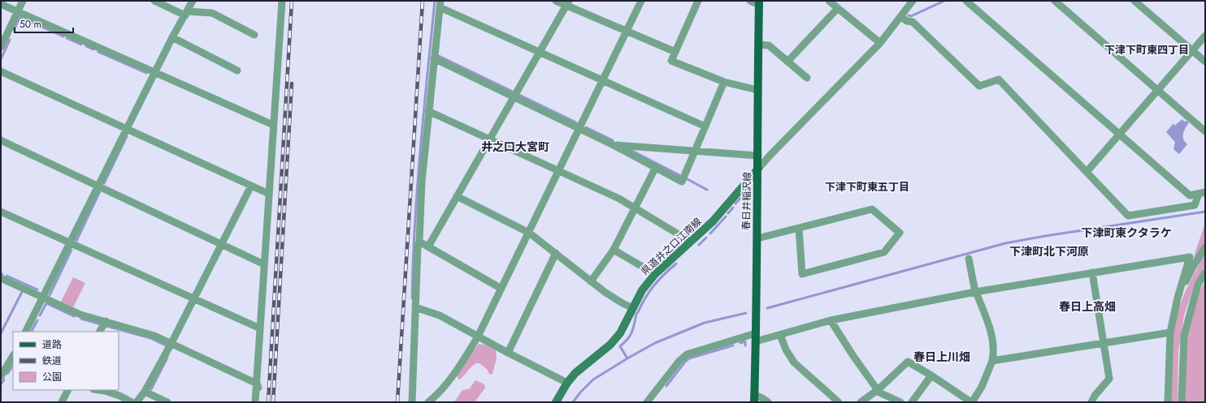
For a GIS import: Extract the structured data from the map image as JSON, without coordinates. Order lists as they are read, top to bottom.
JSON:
{
  "streets": {
    "main road": ["春日井稲沢線", "県道井之口江南線"]
  },
  "crossings": [
    ["春日井稲沢線", "県道井之口江南線"]
  ],
  "districts": [
    "下津下町東四丁目",
    "井之口大宮町",
    "下津下町東五丁目",
    "下津町東クタラケ",
    "下津町北下河原",
    "春日上高畑",
    "春日上川畑"
  ],
  "legend": ["道路", "鉄道", "公園"],
  "scale_bar": "50 m"
}
